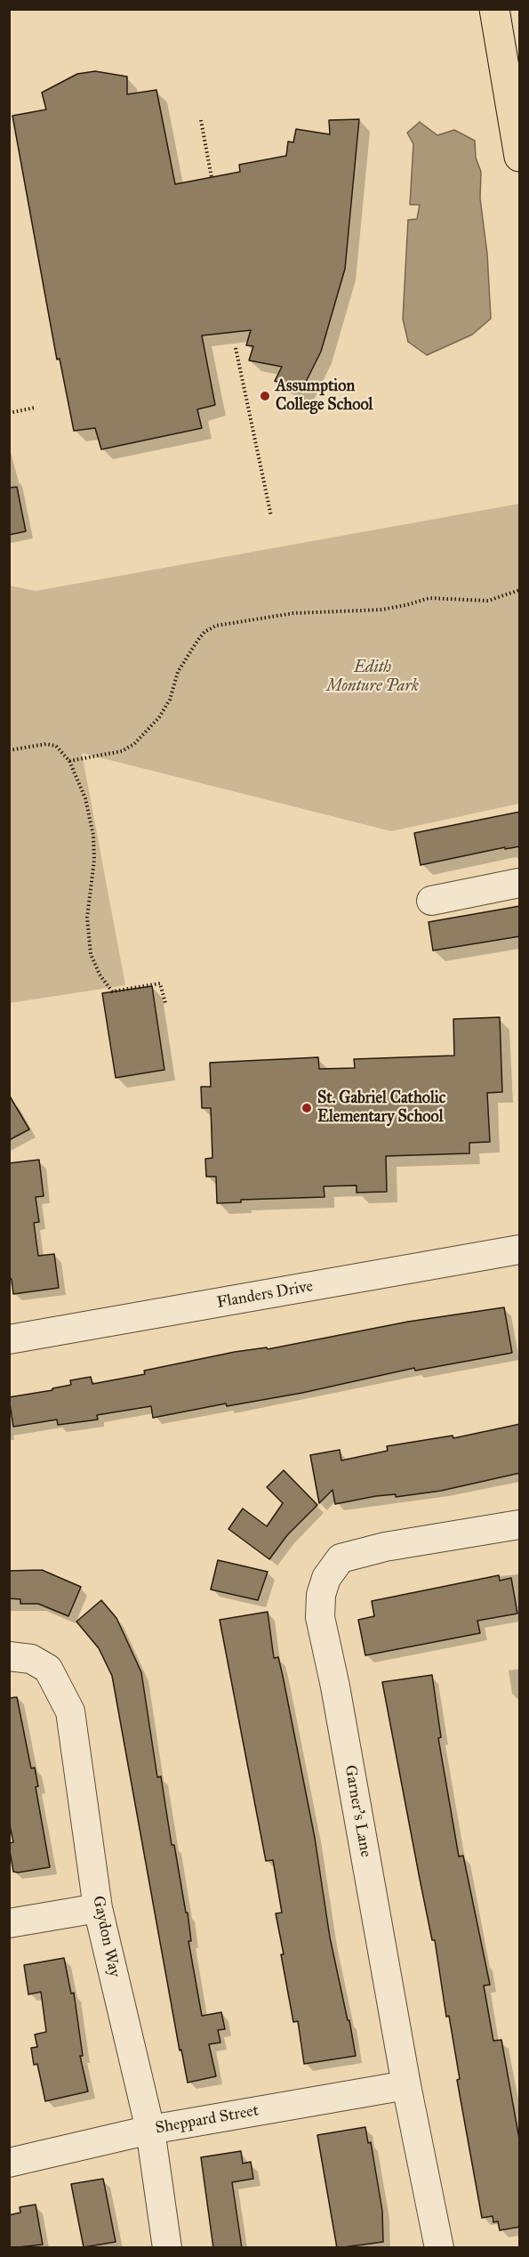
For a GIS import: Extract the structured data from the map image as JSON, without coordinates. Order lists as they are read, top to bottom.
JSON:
{
  "streets": {
    "street": [
      "Flanders Drive",
      "Garner's Lane",
      "Gaydon Way",
      "Sheppard Street"
    ]
  },
  "crossings": [
    ["Garner's Lane", "Sheppard Street"],
    ["Gaydon Way", "Sheppard Street"]
  ],
  "parks": ["Edith Monture Park"],
  "places": ["Assumption College School", "St. Gabriel Catholic Elementary School"]
}
